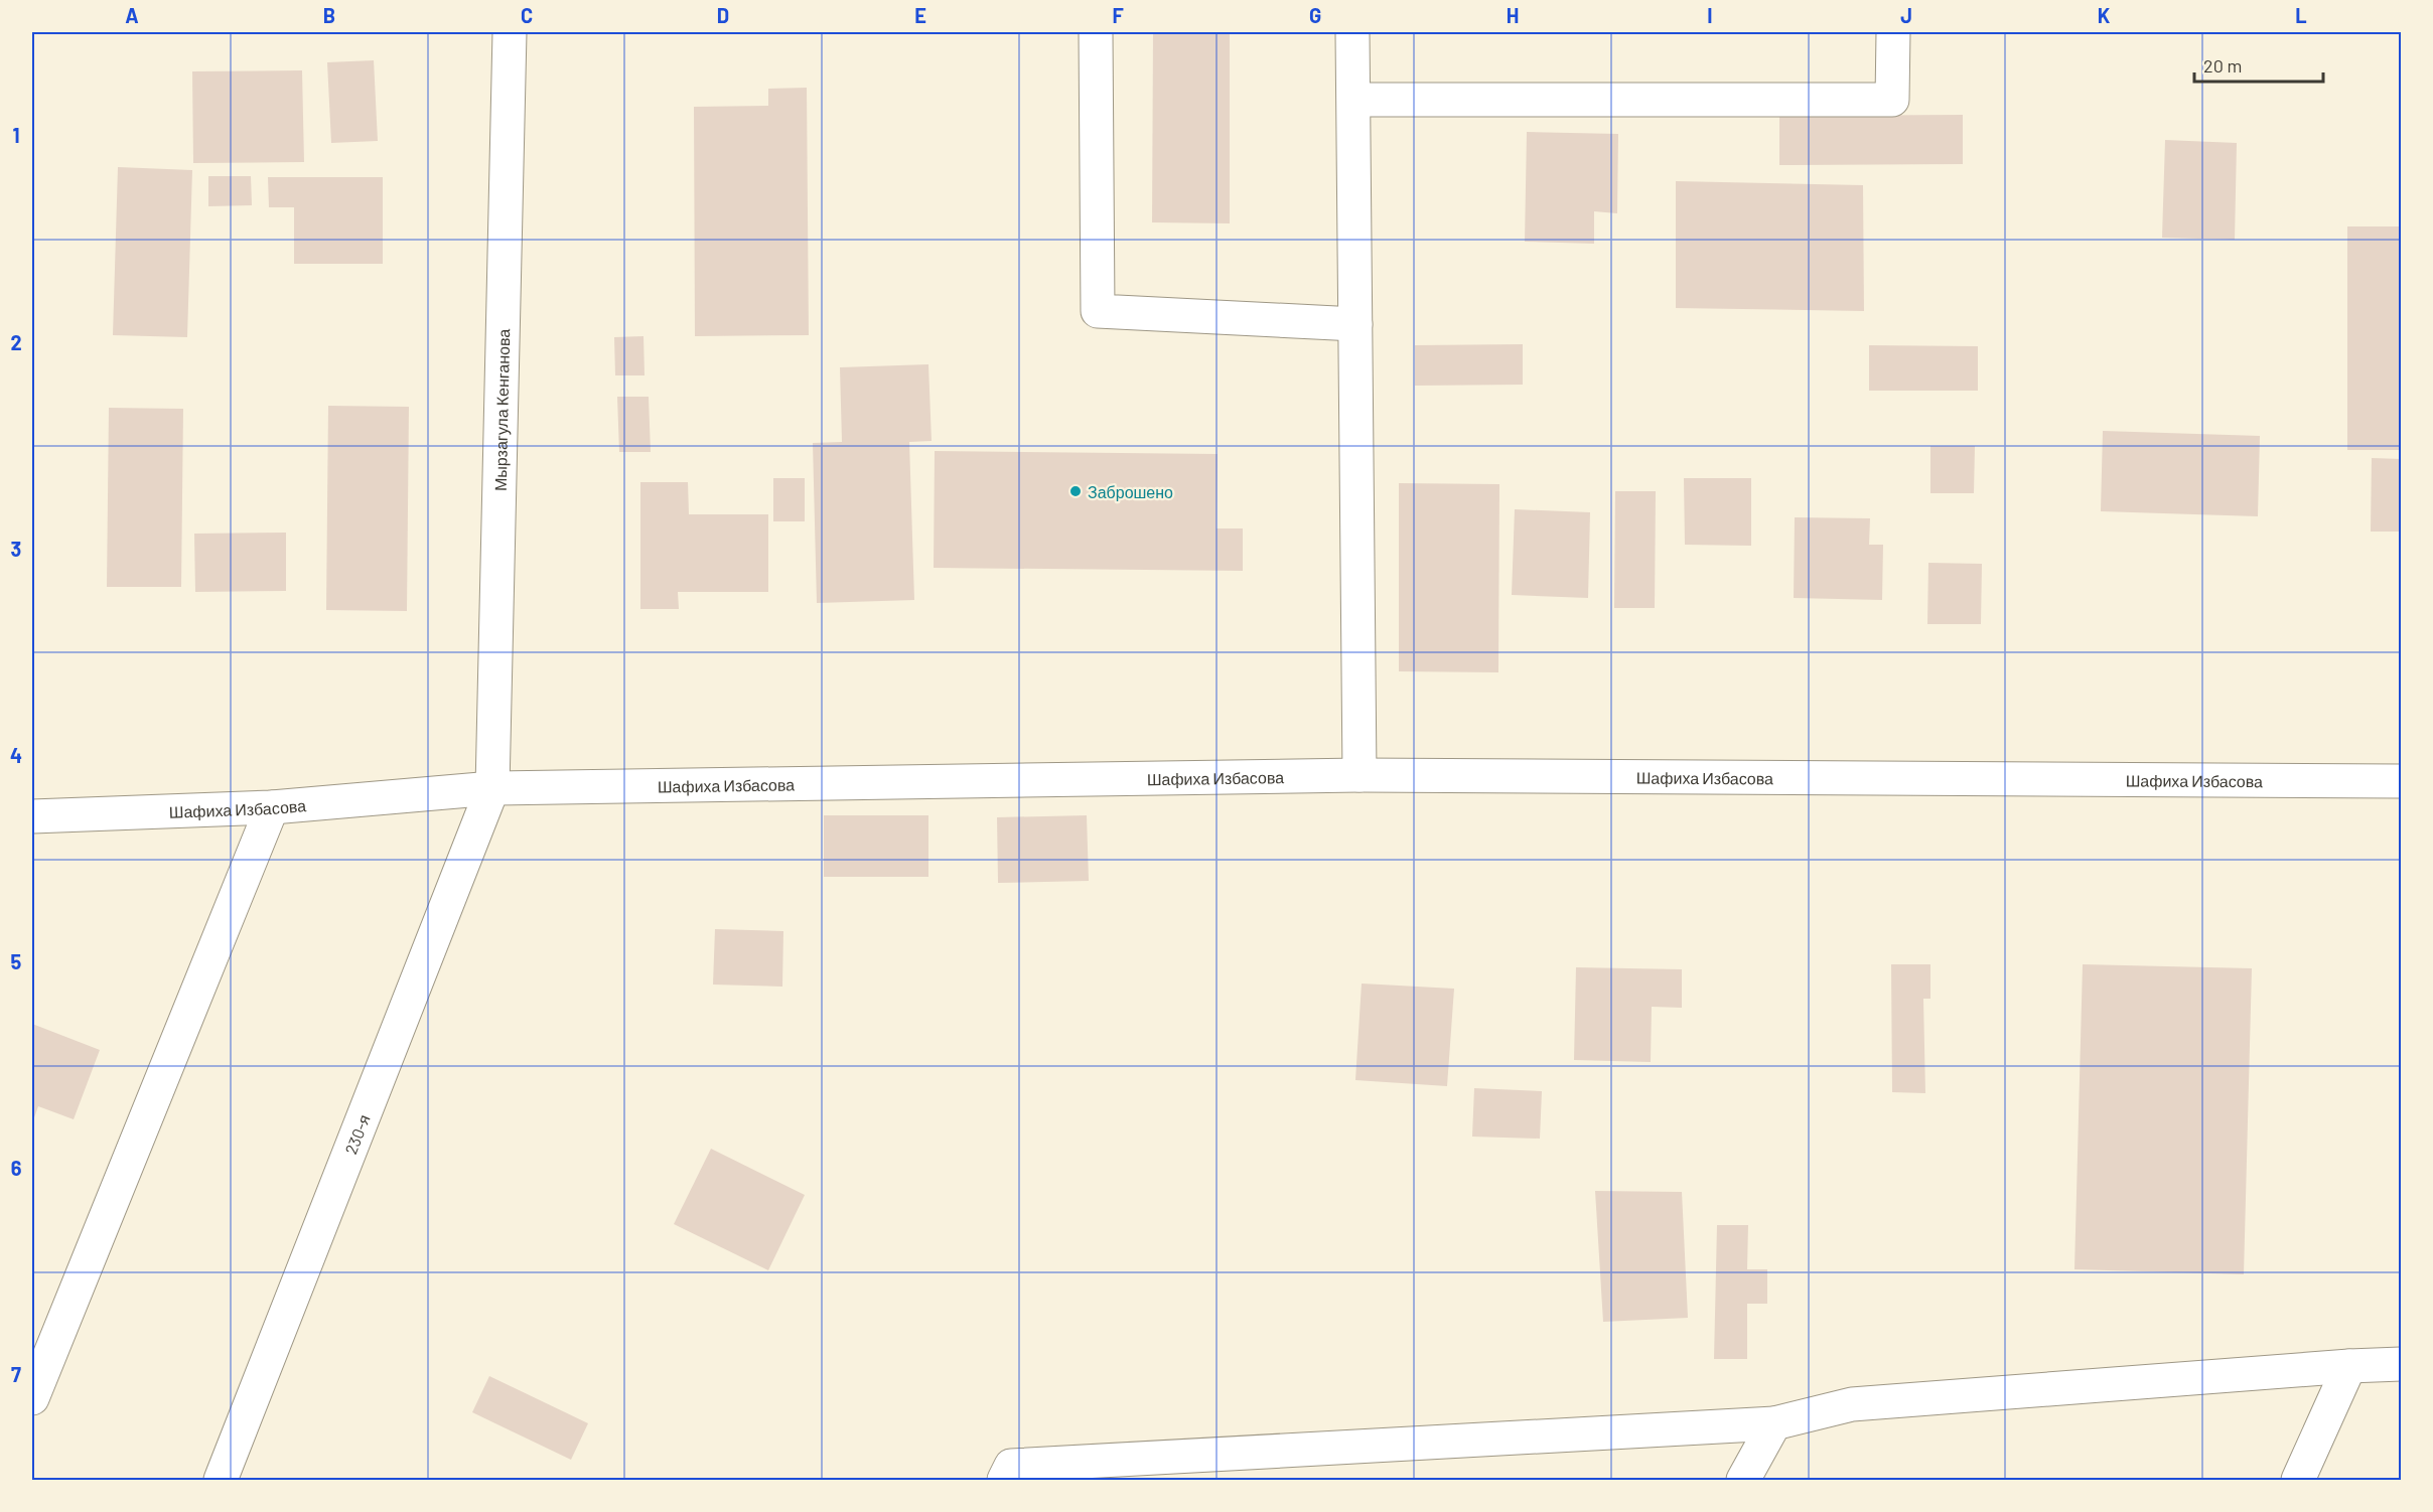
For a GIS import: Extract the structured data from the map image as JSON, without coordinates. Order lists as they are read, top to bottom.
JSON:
{
  "streets": {
    "street": ["Мырзагула Кенганова", "Шафиха Избасова", "230-я"]
  },
  "crossings": [
    ["Мырзагула Кенганова", "Шафиха Избасова"],
    ["Мырзагула Кенганова", "230-я"],
    ["Шафиха Избасова", "230-я"]
  ],
  "places": ["Заброшено"],
  "scale_bar": "20 m",
  "grid": {
    "columns": [
      "A",
      "B",
      "C",
      "D",
      "E",
      "F",
      "G",
      "H",
      "I",
      "J",
      "K",
      "L"
    ],
    "rows": [
      "1",
      "2",
      "3",
      "4",
      "5",
      "6",
      "7"
    ]
  }
}
